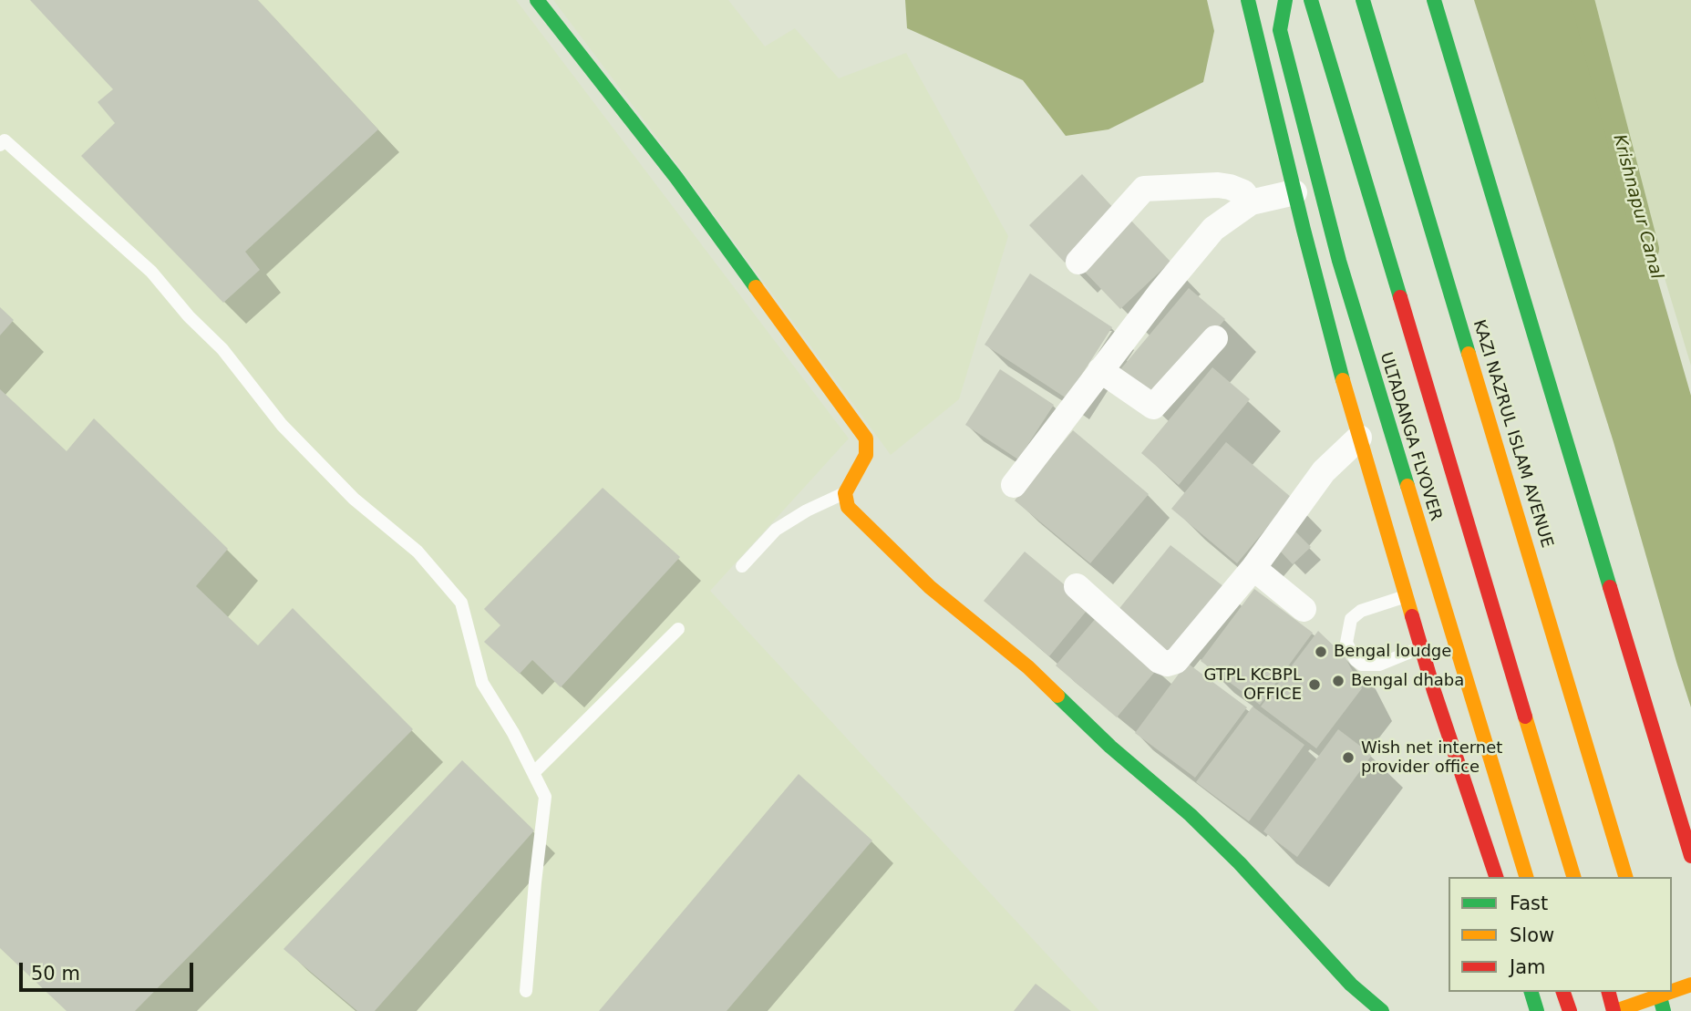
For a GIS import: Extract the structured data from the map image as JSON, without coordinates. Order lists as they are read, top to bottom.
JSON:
{
  "streets": {
    "main road": ["KAZI NAZRUL ISLAM AVENUE", "ULTADANGA FLYOVER"]
  },
  "water": ["Krishnapur Canal"],
  "places": [
    "Bengal loudge",
    "Bengal dhaba",
    "GTPL KCBPL OFFICE",
    "Wish net internet provider office"
  ],
  "legend": ["Fast", "Slow", "Jam"],
  "scale_bar": "50 m"
}
